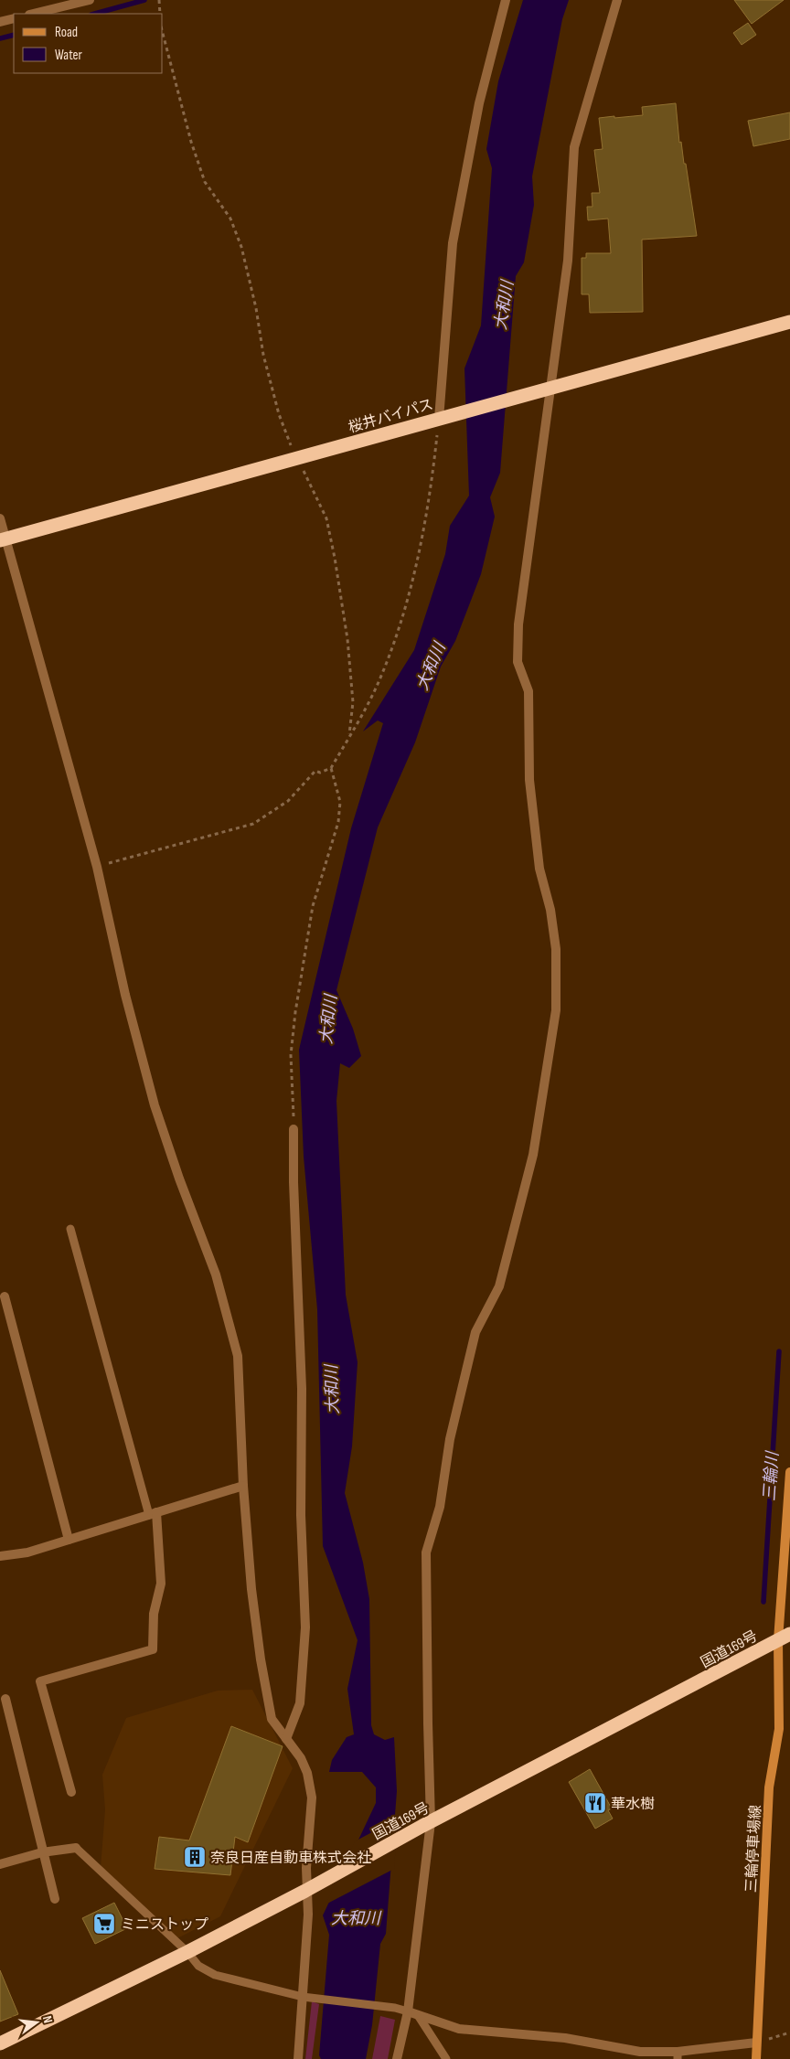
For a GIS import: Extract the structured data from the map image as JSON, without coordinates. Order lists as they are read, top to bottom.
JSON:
{
  "streets": {
    "highway": ["桜井バイパス", "国道169号"],
    "main road": ["三輪停車場線"]
  },
  "crossings": [
    ["国道169号", "三輪停車場線"]
  ],
  "water": ["大和川", "三輪川"],
  "places": {
    "restaurant": ["華水樹"],
    "building": ["奈良日産自動車株式会社"],
    "supermarket": ["ミニストップ"]
  },
  "legend": ["Road", "Water"],
  "north": "right"
}
